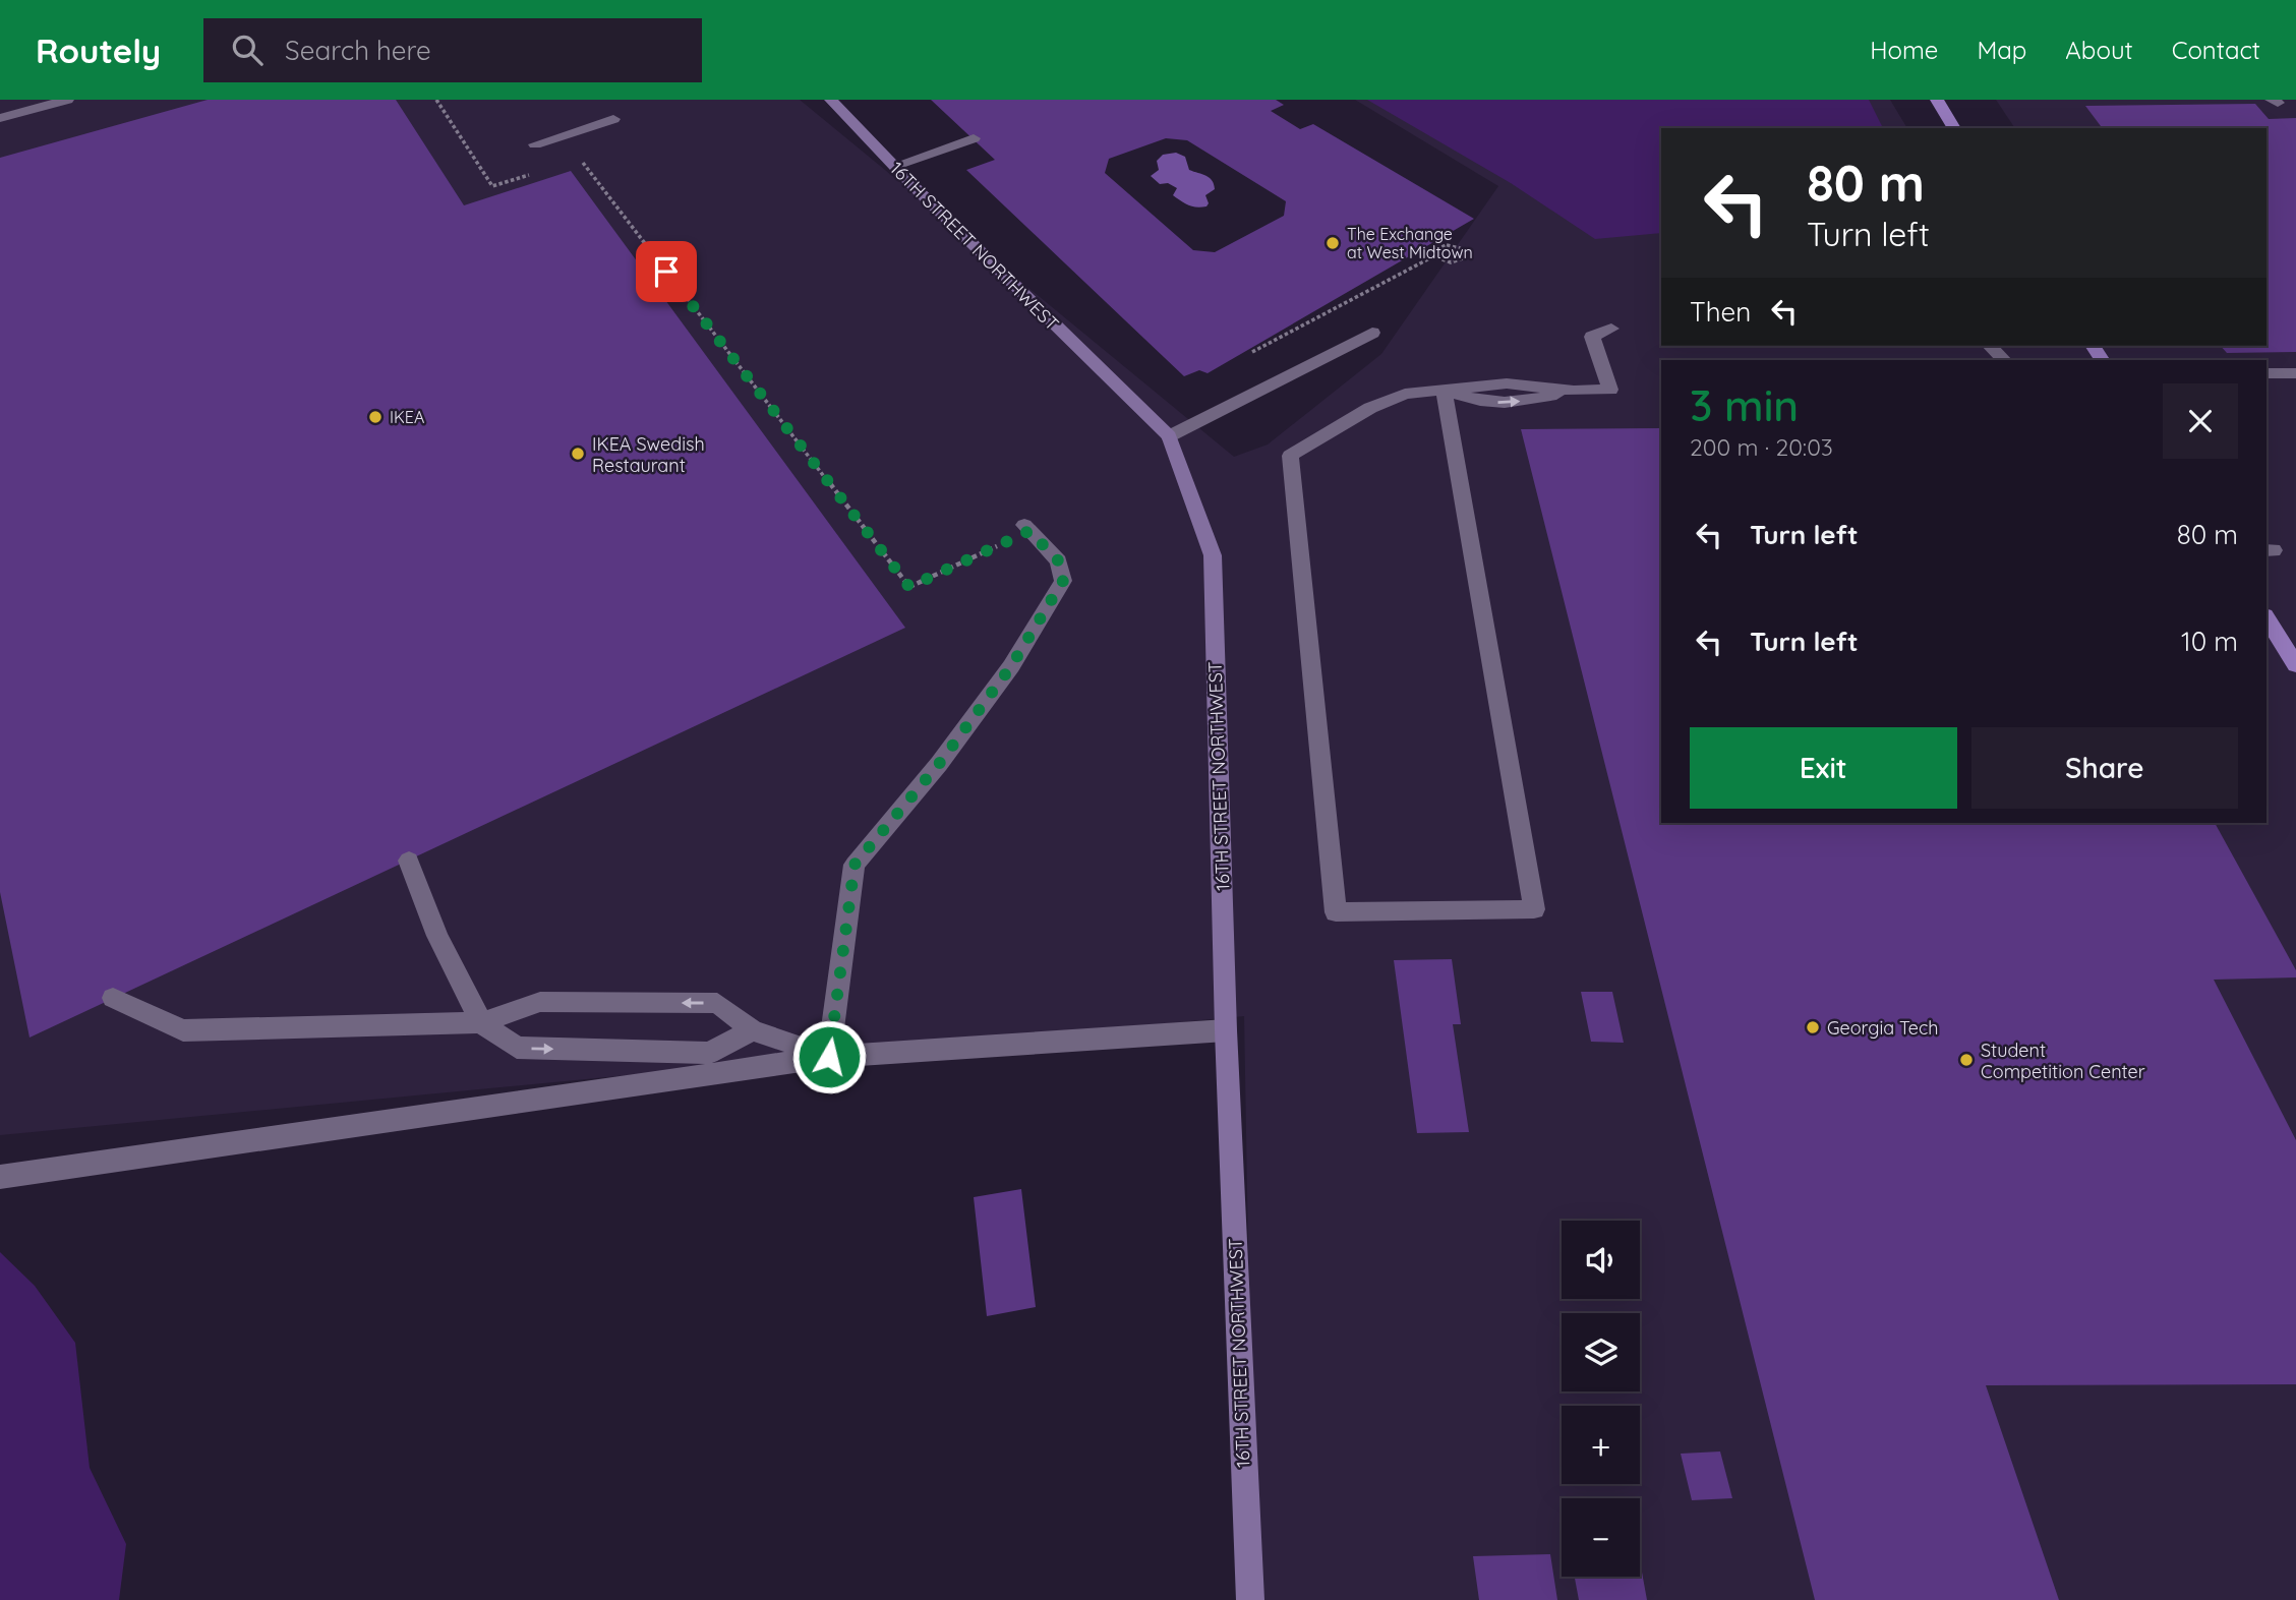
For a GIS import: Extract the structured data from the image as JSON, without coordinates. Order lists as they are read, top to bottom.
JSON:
{
  "streets": {
    "street": ["16TH STREET NORTHWEST"]
  },
  "places": [
    "The Exchange at West Midtown",
    "IKEA",
    "IKEA Swedish Restaurant",
    "Georgia Tech",
    "Student Competition Center"
  ],
  "page": {
    "header": "Routely",
    "search": "Search here",
    "nav": [
      "Home",
      "Map",
      "About",
      "Contact"
    ],
    "turn": ["80 m", "Turn left"],
    "then": "Then",
    "heading": ["3 min", "200 m · 20:03"],
    "list": [
      {
        "name": "Turn left",
        "value": "80 m"
      },
      {
        "name": "Turn left",
        "value": "10 m"
      }
    ],
    "buttons": ["Exit", "Share"],
    "map_buttons": ["+", "−"]
  }
}
